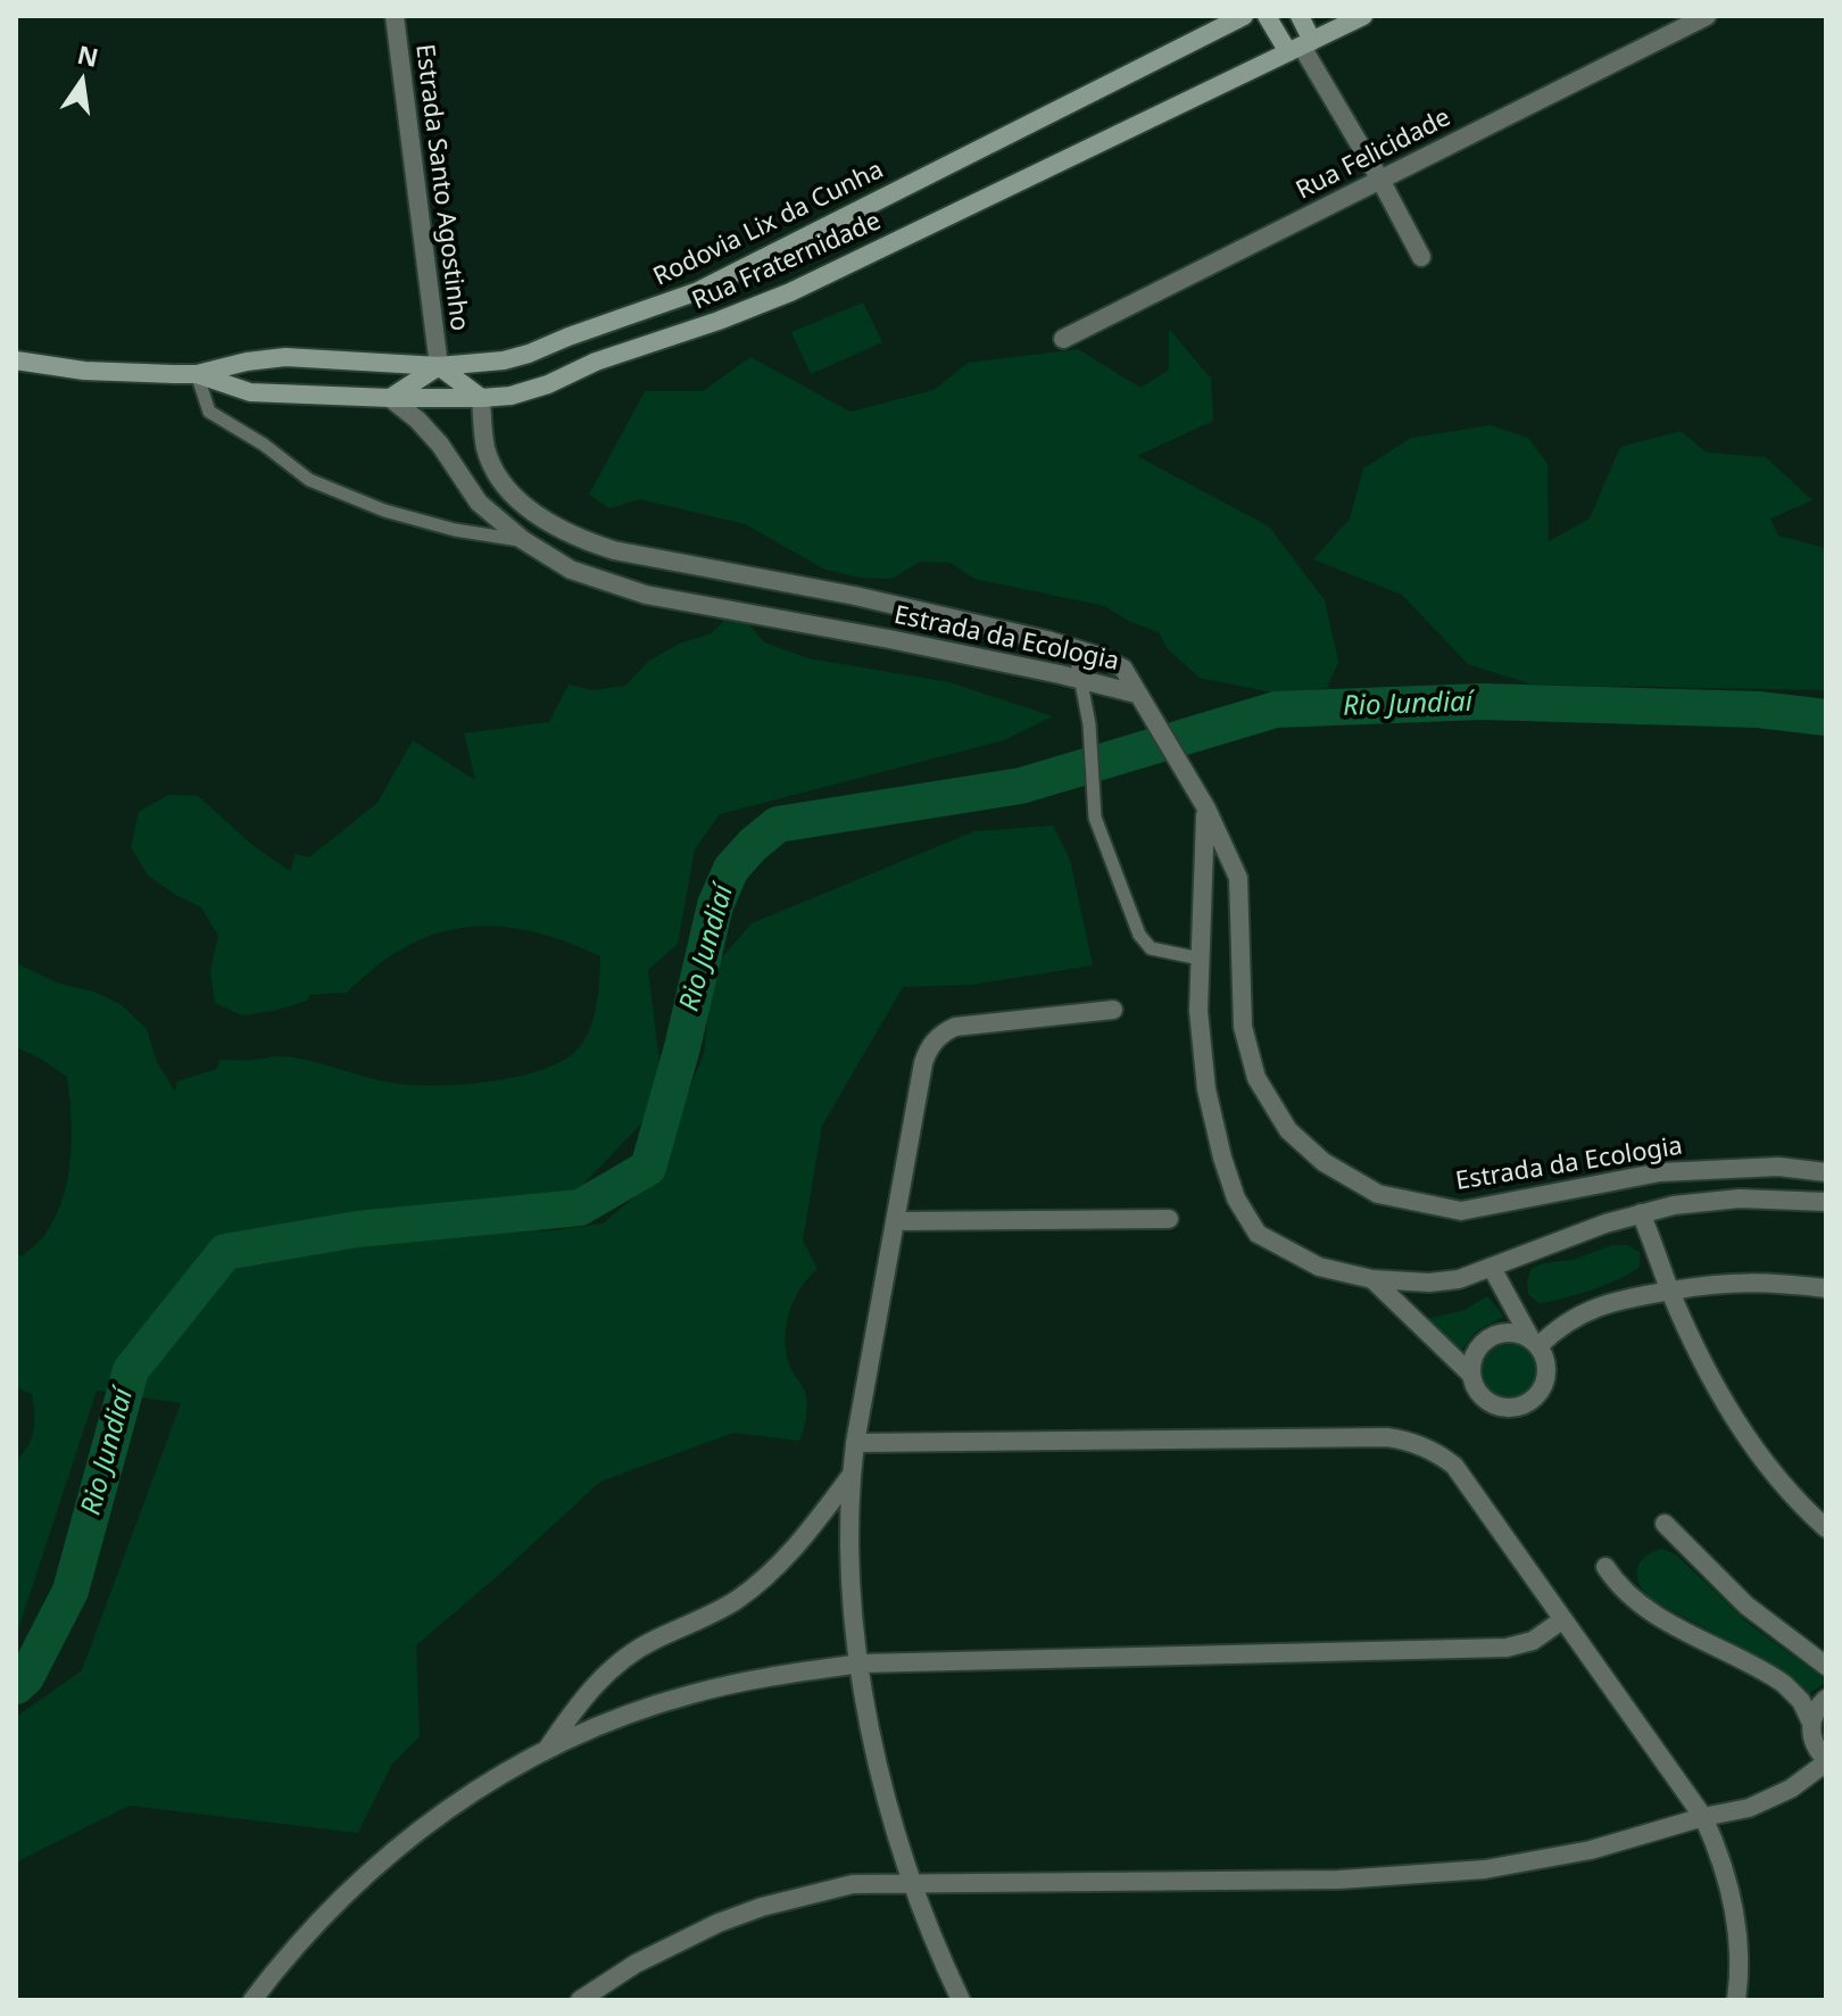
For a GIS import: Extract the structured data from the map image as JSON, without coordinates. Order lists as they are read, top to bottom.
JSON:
{
  "streets": {
    "main road": ["Rodovia Lix da Cunha", "Rua Fraternidade"],
    "street": ["Rua Felicidade", "Estrada Santo Agostinho", "Estrada da Ecologia"]
  },
  "crossings": [
    ["Estrada Santo Agostinho", "Rodovia Lix da Cunha"],
    ["Rodovia Lix da Cunha", "Rua Fraternidade"],
    ["Rua Fraternidade", "Estrada da Ecologia"]
  ],
  "water": ["Rio Jundiaí"],
  "north": "top"
}
